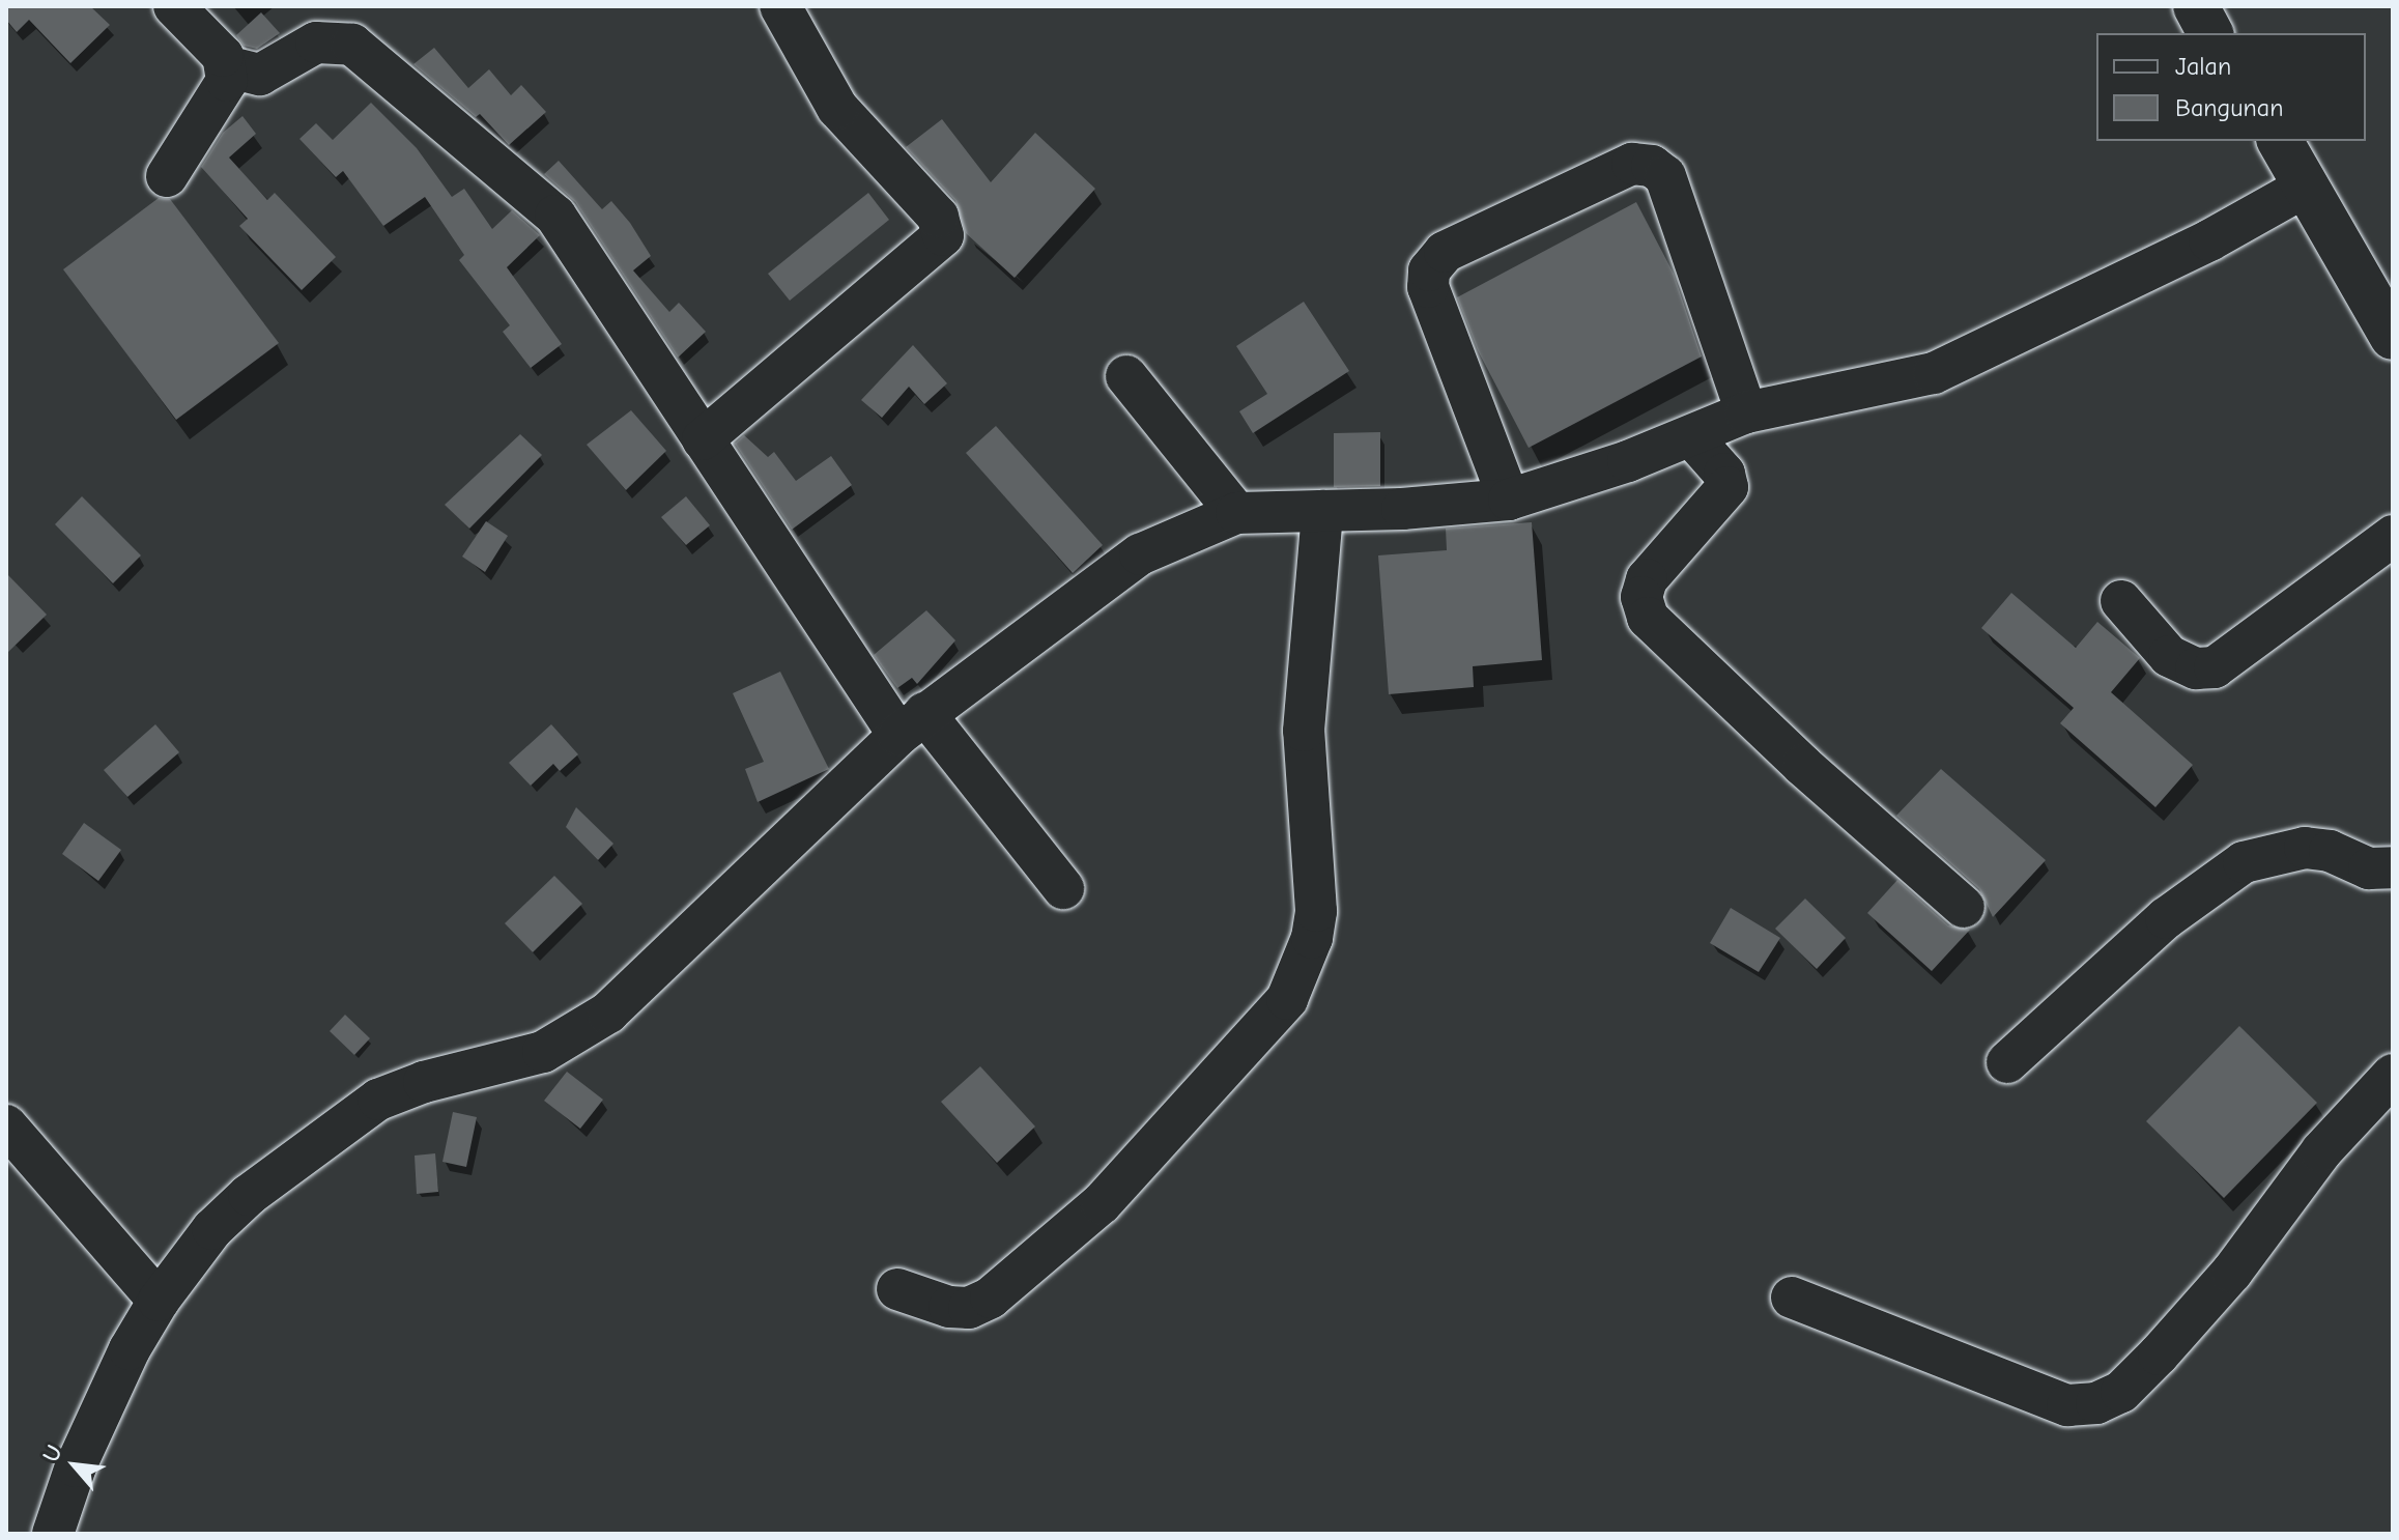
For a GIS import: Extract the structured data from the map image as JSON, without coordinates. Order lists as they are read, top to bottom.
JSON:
{
  "legend": ["Jalan", "Bangunan"],
  "north": "top left"
}
